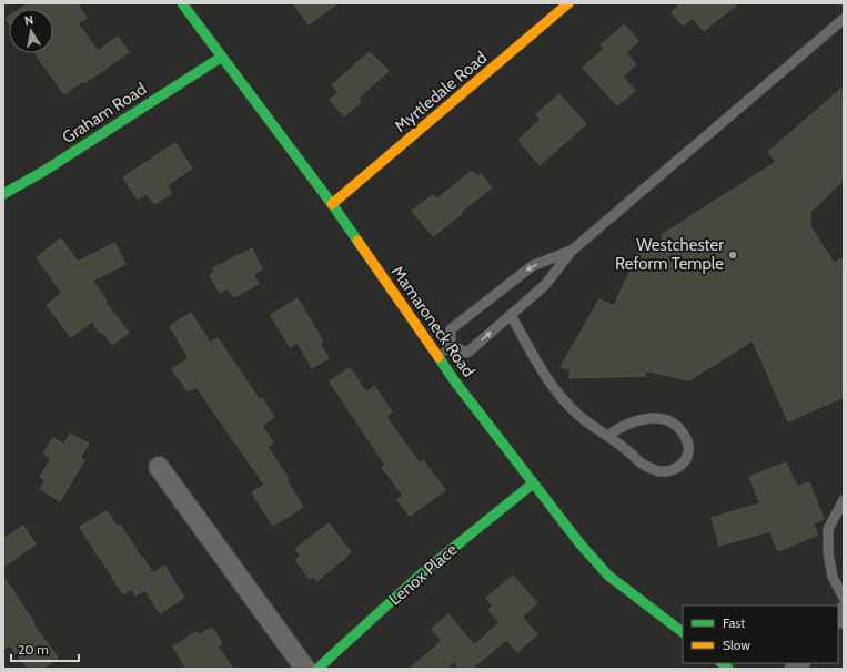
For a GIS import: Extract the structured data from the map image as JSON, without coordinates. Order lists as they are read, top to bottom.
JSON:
{
  "streets": {
    "street": [
      "Myrtledale Road",
      "Graham Road",
      "Mamaroneck Road",
      "Lenox Place"
    ]
  },
  "crossings": [
    ["Myrtledale Road", "Mamaroneck Road"],
    ["Graham Road", "Mamaroneck Road"],
    ["Mamaroneck Road", "Lenox Place"]
  ],
  "places": ["Westchester Reform Temple"],
  "legend": ["Fast", "Slow"],
  "scale_bar": "20 m",
  "north": "top"
}
